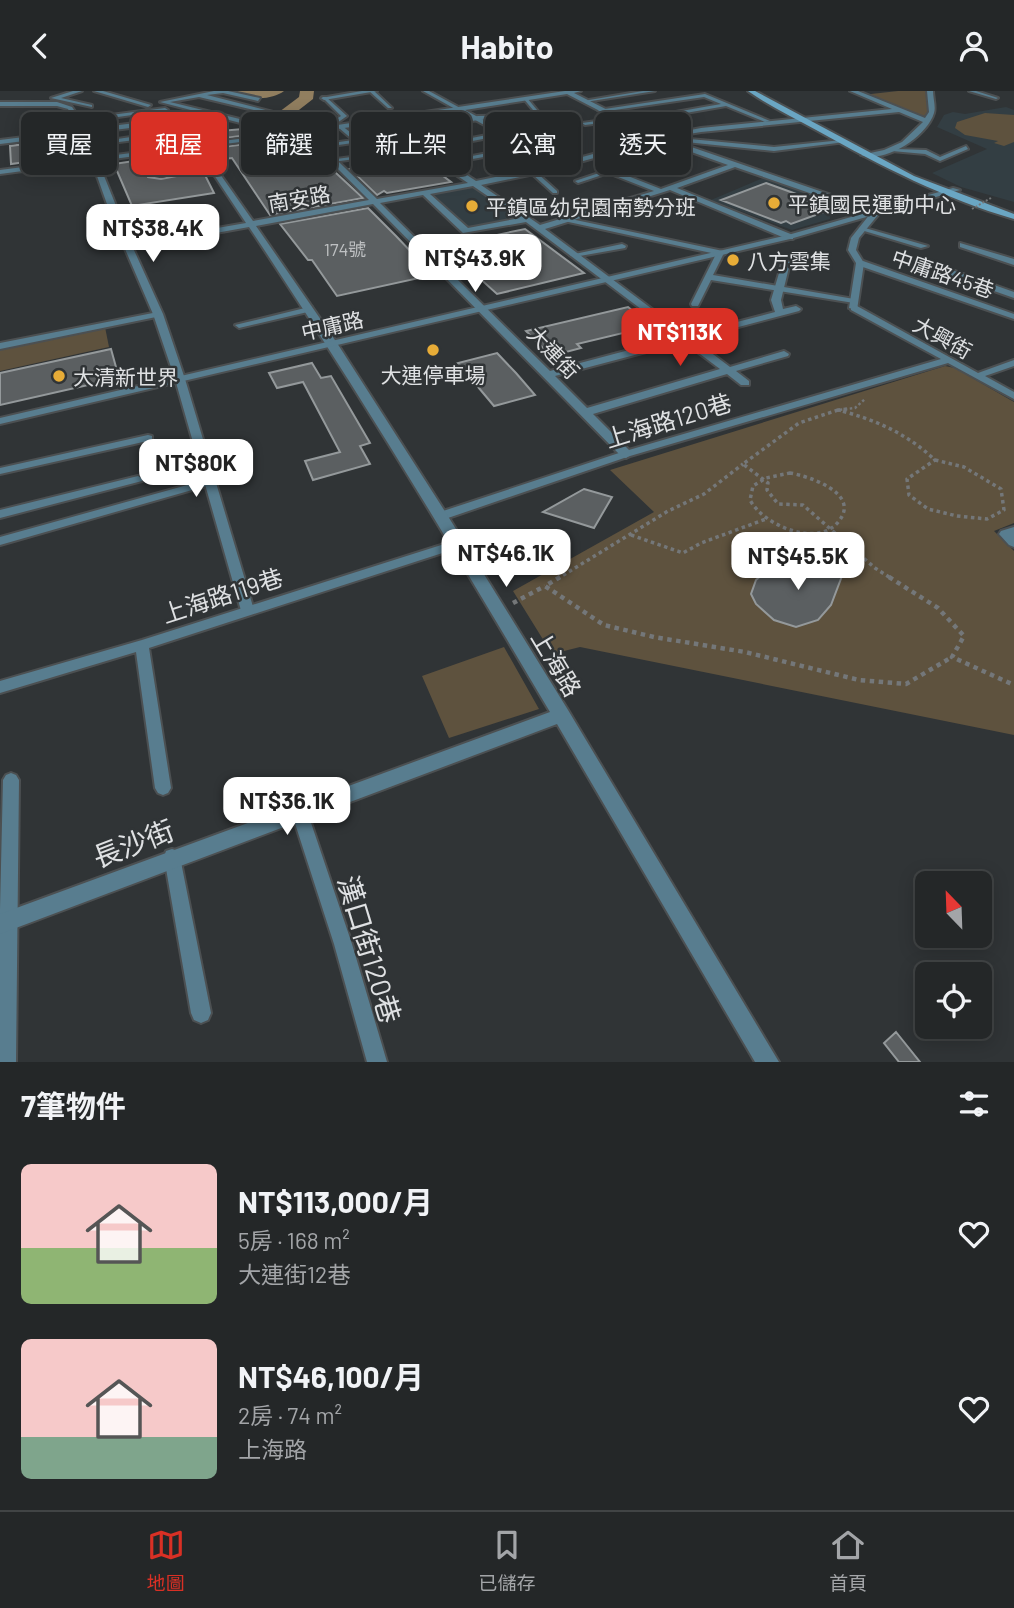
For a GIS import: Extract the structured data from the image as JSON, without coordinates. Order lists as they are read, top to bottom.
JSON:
{
  "streets": {
    "street": [
      "南安路",
      "中庸路",
      "大連街",
      "上海路",
      "長沙街"
    ],
    "lane": [
      "中庸路45巷",
      "大興街",
      "上海路120巷",
      "上海路119巷",
      "漢口街120巷"
    ]
  },
  "crossings": [
    ["南安路", "大連街"],
    ["南安路", "上海路"],
    ["中庸路", "大連街"],
    ["中庸路", "上海路"],
    ["大興街", "上海路120巷"],
    ["大連街", "上海路120巷"],
    ["上海路120巷", "上海路"],
    ["上海路119巷", "上海路"],
    ["上海路", "長沙街"],
    ["長沙街", "漢口街120巷"]
  ],
  "places": [
    "平鎮國民運動中心",
    "平鎮區幼兒園南勢分班",
    "八方雲集",
    "大連停車場",
    "大清新世界"
  ],
  "house_numbers": ["174號"],
  "north": "top left",
  "page": {
    "header": "Habito",
    "chip": [
      "買屋",
      "租屋",
      "篩選",
      "新上架",
      "公寓",
      "透天"
    ],
    "price": [
      "NT$38.4K",
      "NT$43.9K",
      "NT$113K",
      "NT$80K",
      "NT$46.1K",
      "NT$45.5K",
      "NT$36.1K"
    ],
    "heading": "7筆物件",
    "list": [
      {
        "name": "NT$113,000/月",
        "note": "5房 · 168 m² · 大連街12巷"
      },
      {
        "name": "NT$46,100/月",
        "note": "2房 · 74 m² · 上海路"
      }
    ],
    "tabs": ["地圖", "已儲存", "首頁"]
  }
}
